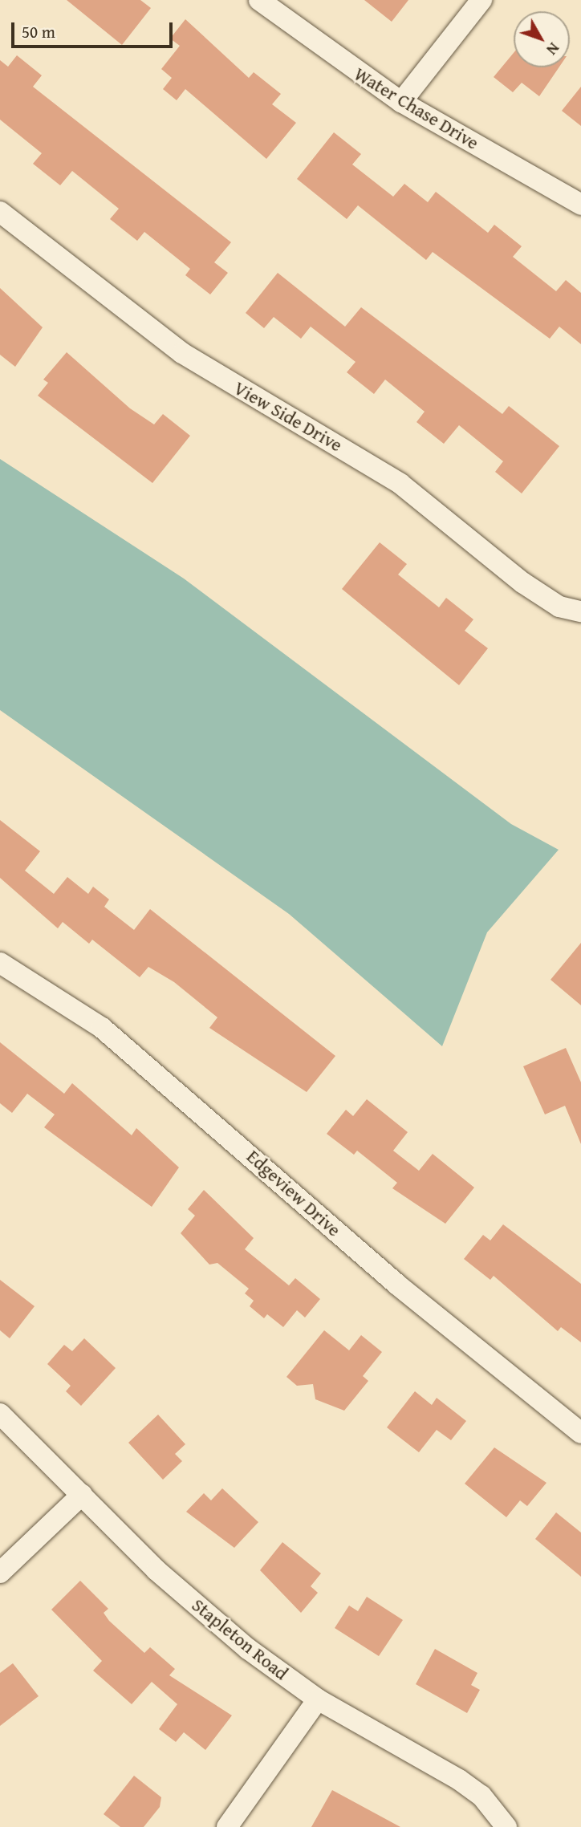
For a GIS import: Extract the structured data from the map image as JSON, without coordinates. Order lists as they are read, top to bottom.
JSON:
{
  "streets": {
    "street": [
      "Water Chase Drive",
      "View Side Drive",
      "Edgeview Drive",
      "Stapleton Road"
    ]
  },
  "scale_bar": "50 m",
  "north": "bottom right"
}
